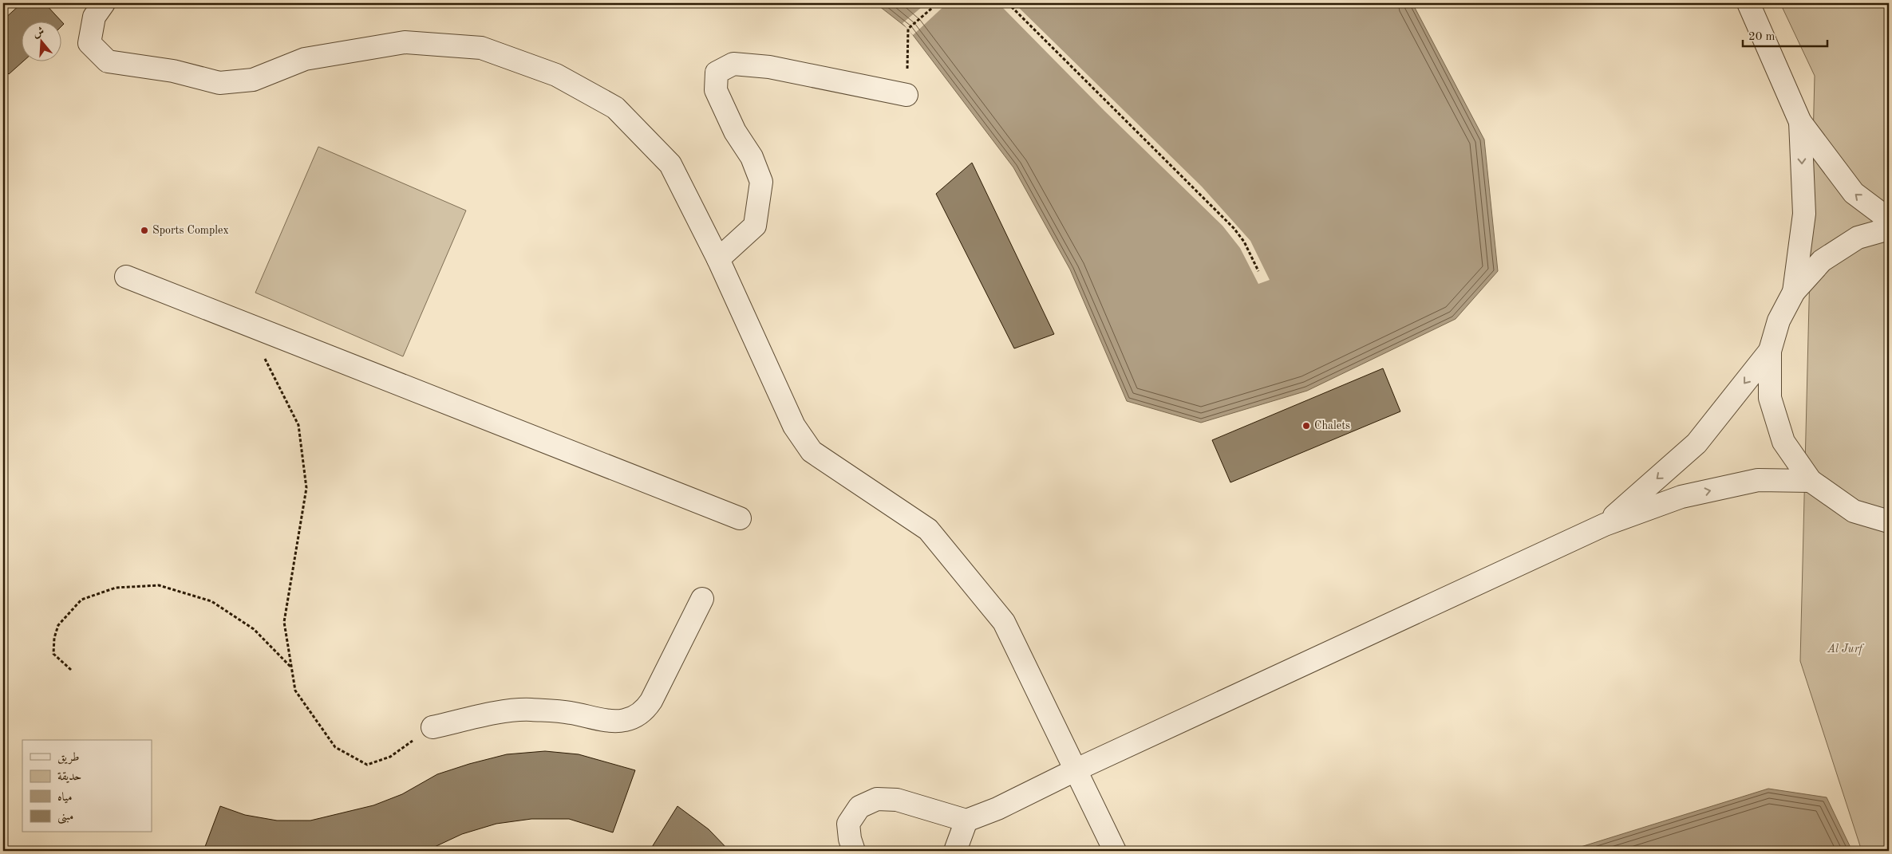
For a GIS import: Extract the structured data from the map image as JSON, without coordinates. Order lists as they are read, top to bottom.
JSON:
{
  "parks": ["Al Jurf"],
  "places": ["Sports Complex", "Chalets"],
  "legend": [
    "طريق",
    "حديقة",
    "مياه",
    "مبنى"
  ],
  "scale_bar": "20 m",
  "north": "top"
}
